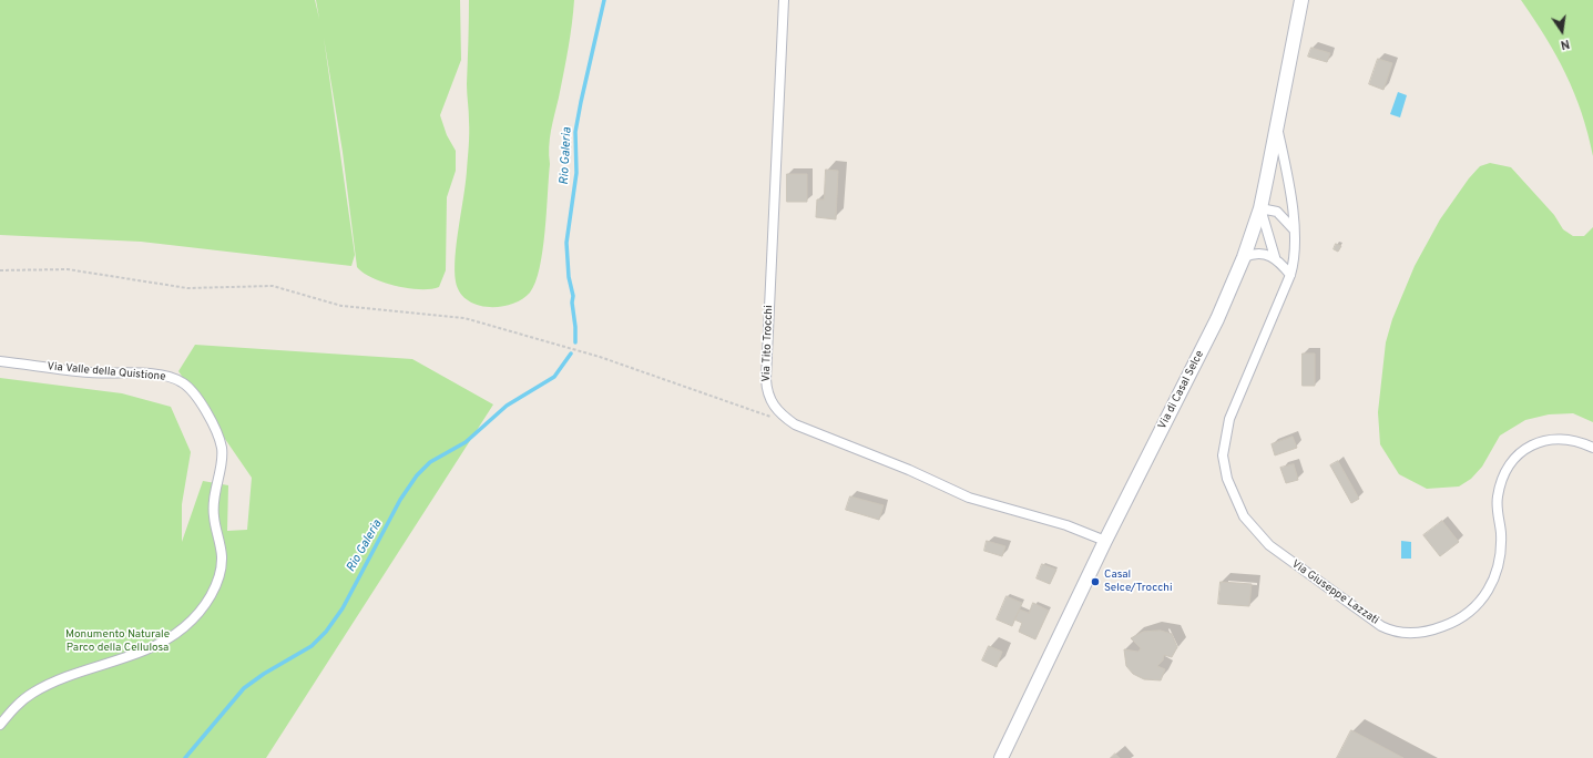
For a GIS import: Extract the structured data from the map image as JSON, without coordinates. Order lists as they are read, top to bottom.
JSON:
{
  "streets": {
    "main road": ["Via di Casal Selce"],
    "street": ["Via Tito Trocchi", "Via Valle della Quistione", "Via Giuseppe Lazzati"]
  },
  "crossings": [
    ["Via Tito Trocchi", "Via di Casal Selce"],
    ["Via di Casal Selce", "Via Giuseppe Lazzati"]
  ],
  "water": ["Rio Galeria"],
  "parks": ["Monumento Naturale Parco della Cellulosa"],
  "places": ["Casal Selce/Trocchi"],
  "north": "bottom"
}
